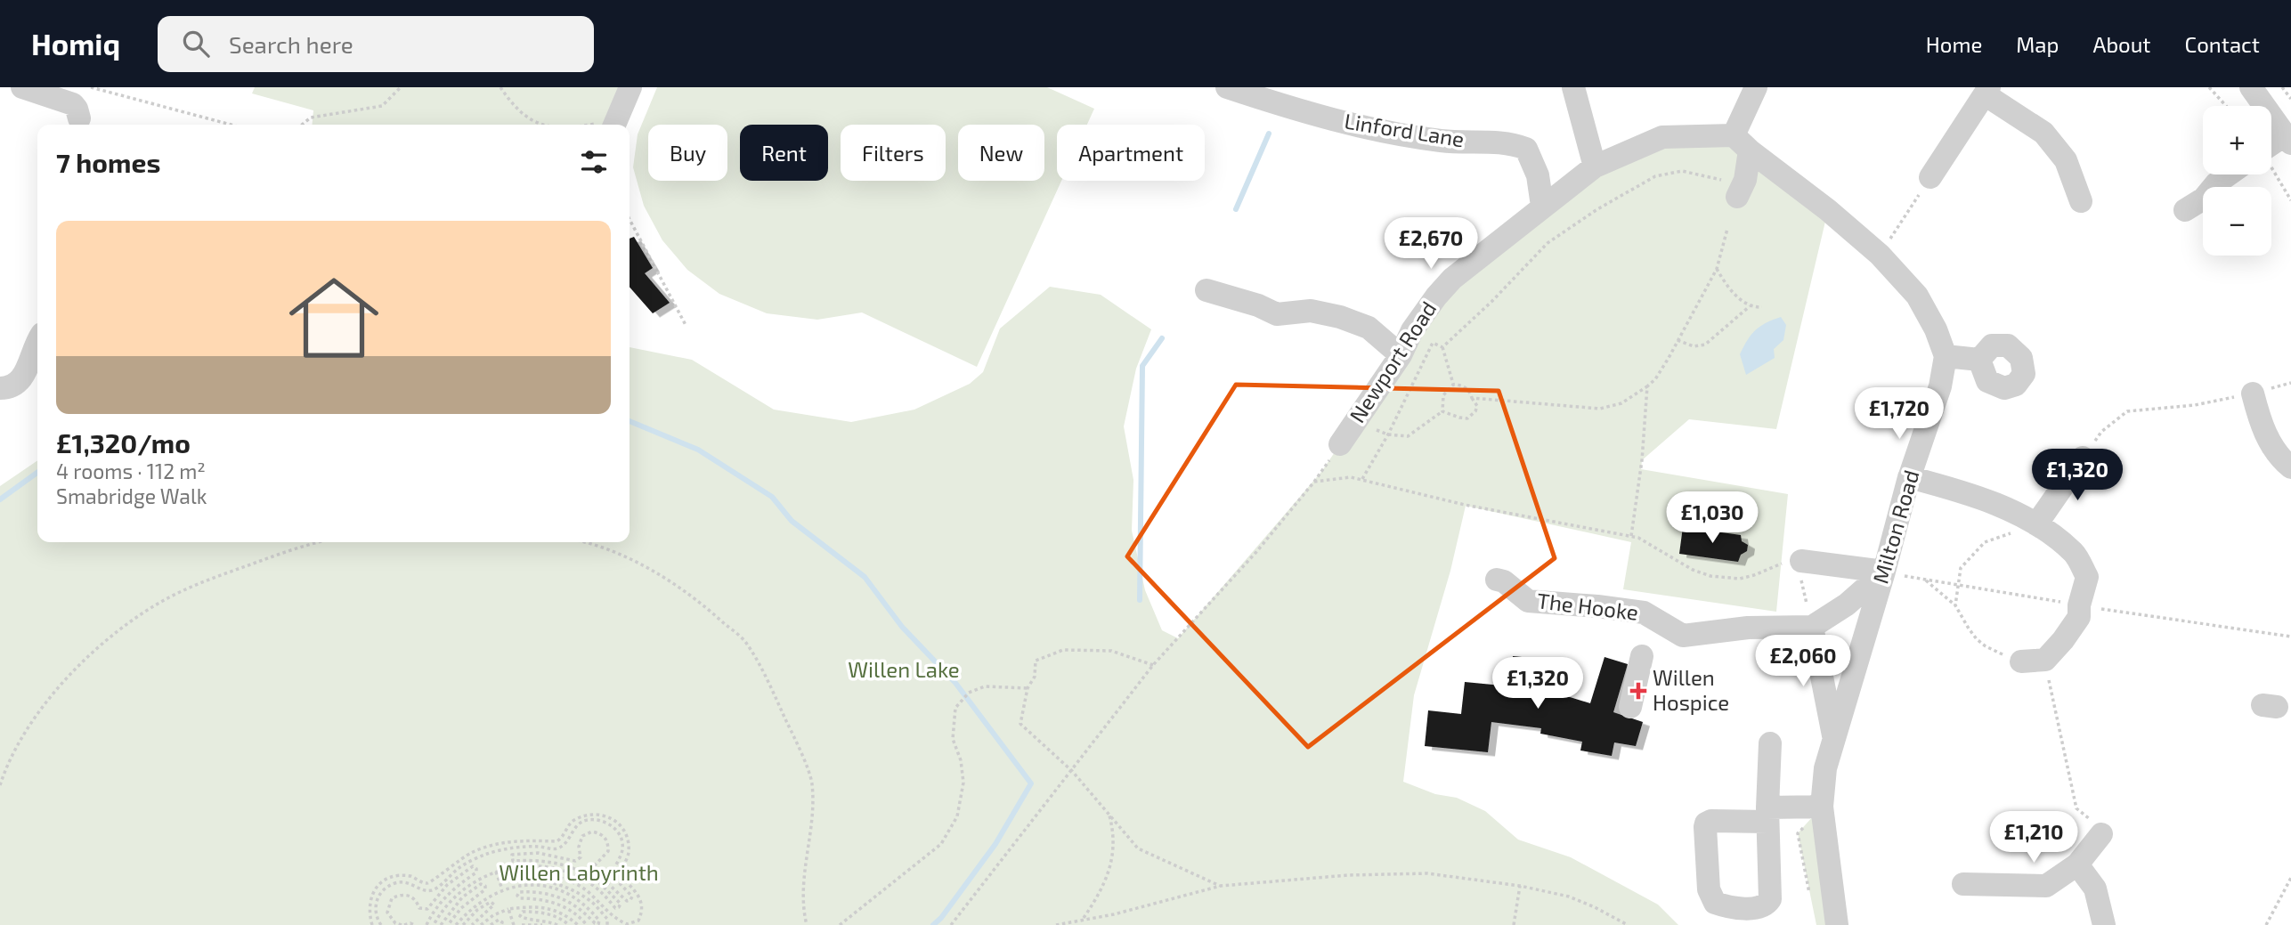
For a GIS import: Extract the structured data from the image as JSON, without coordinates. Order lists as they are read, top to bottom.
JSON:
{
  "streets": {
    "street": [
      "Linford Lane",
      "Newport Road",
      "Milton Road",
      "The Hooke"
    ]
  },
  "crossings": [
    ["Linford Lane", "Newport Road"]
  ],
  "parks": ["Willen Lake", "Willen Labyrinth"],
  "places": {
    "health": ["Willen Hospice"]
  },
  "page": {
    "header": "Homiq",
    "search": "Search here",
    "nav": [
      "Home",
      "Map",
      "About",
      "Contact"
    ],
    "map_buttons": ["+", "−"],
    "chip": [
      "Buy",
      "Rent",
      "Filters",
      "New",
      "Apartment"
    ],
    "heading": "7 homes",
    "list": [
      {
        "name": "£1,320/mo",
        "note": "4 rooms · 112 m² · Smabridge Walk"
      }
    ],
    "price": [
      "£2,670",
      "£1,720",
      "£1,320",
      "£1,030",
      "£2,060",
      "£1,320",
      "£1,210"
    ]
  }
}
